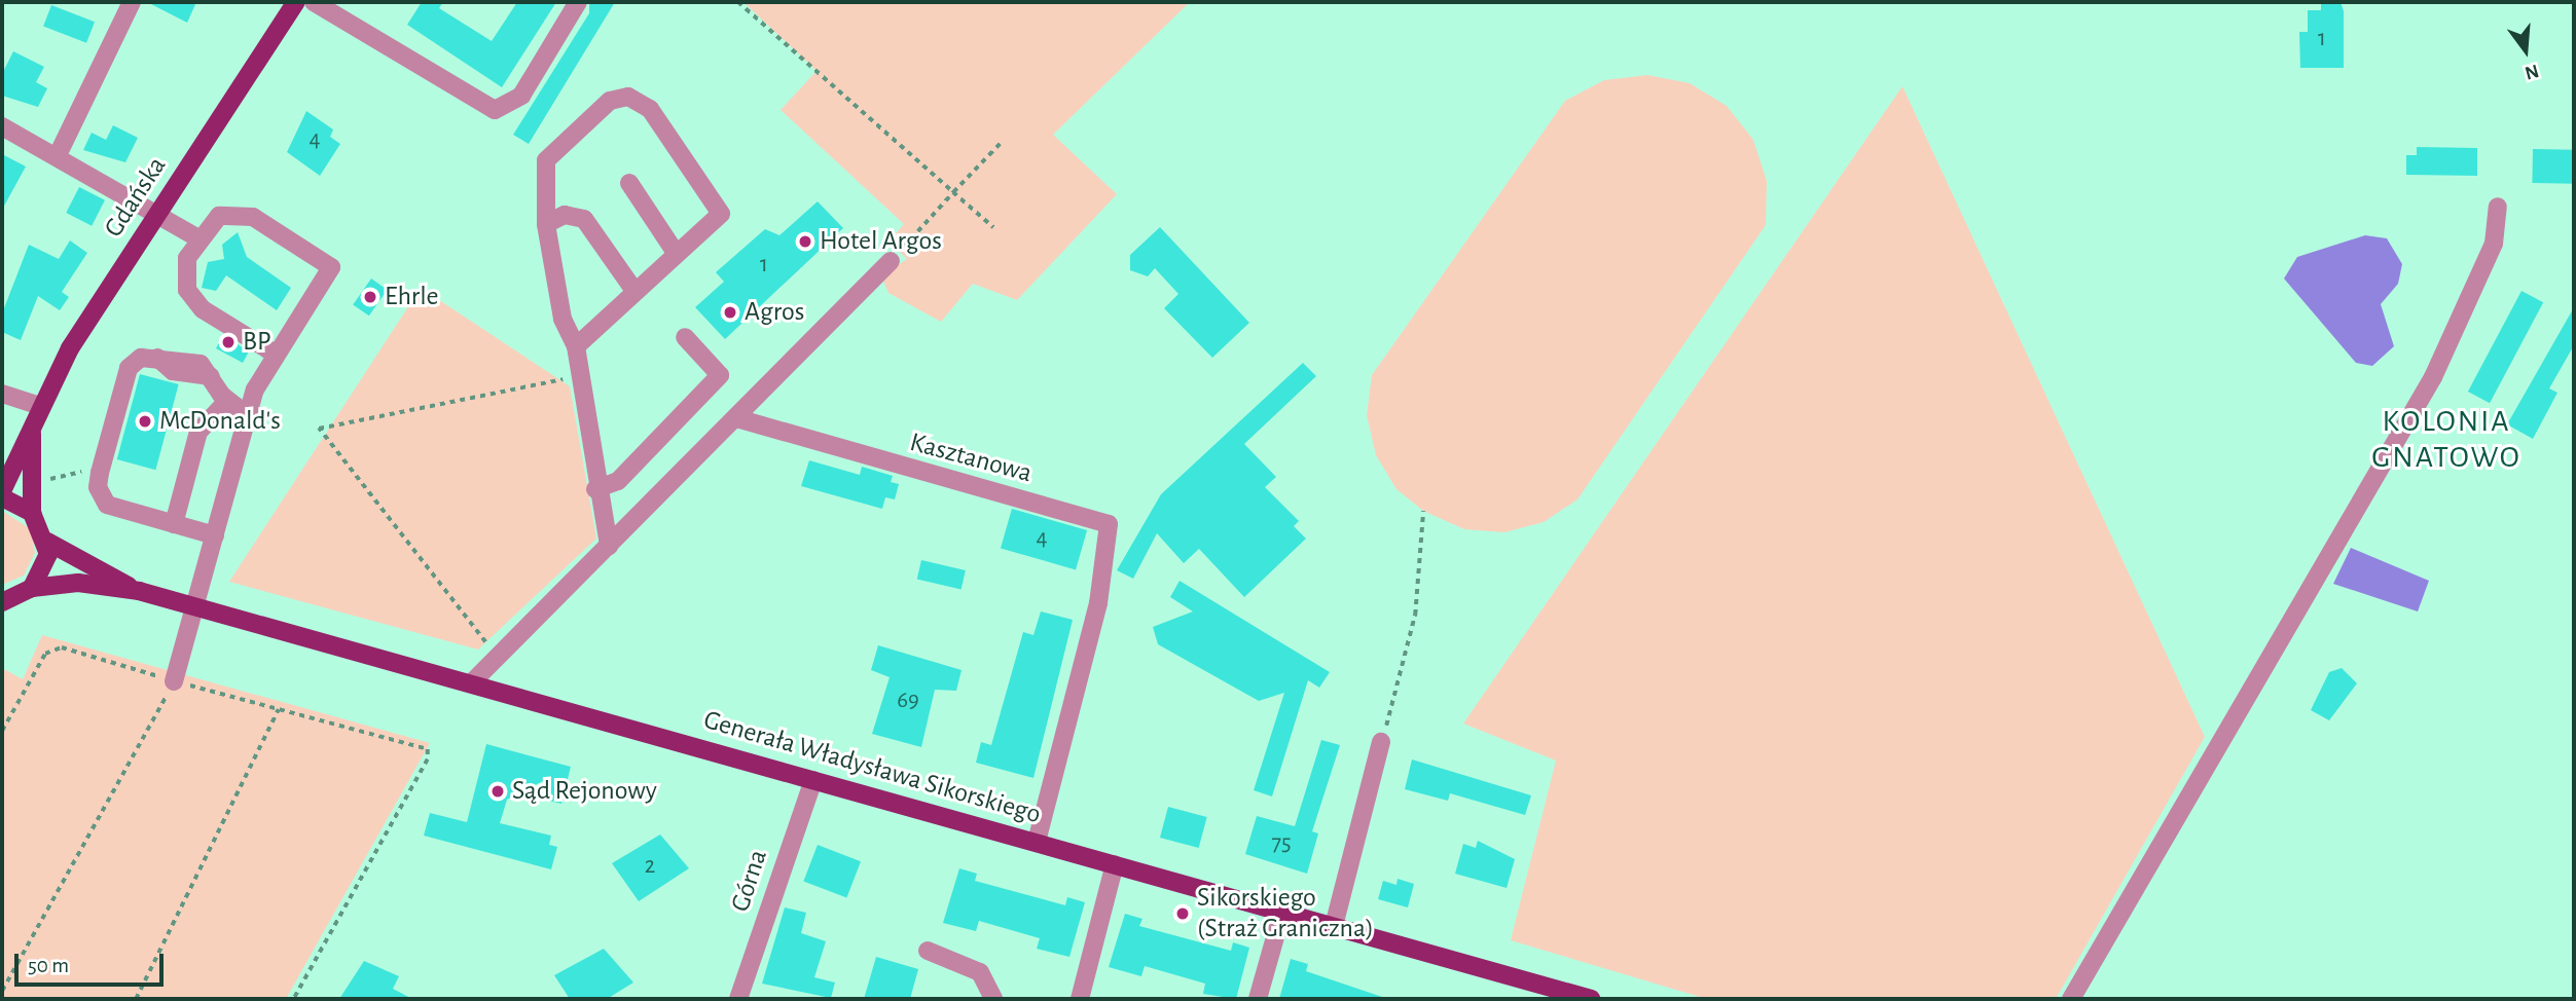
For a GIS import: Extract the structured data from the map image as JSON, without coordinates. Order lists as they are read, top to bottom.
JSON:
{
  "streets": {
    "main road": ["Gdańska", "Generała Władysława Sikorskiego"],
    "street": ["Kasztanowa", "Górna"]
  },
  "crossings": [
    ["Kasztanowa", "Generała Władysława Sikorskiego"],
    ["Generała Władysława Sikorskiego", "Górna"]
  ],
  "districts": ["KOLONIA GNATOWO"],
  "places": [
    "Hotel Argos",
    "Ehrle",
    "Agros",
    "BP",
    "McDonald's",
    "Sąd Rejonowy",
    "Sikorskiego (Straż Graniczna)"
  ],
  "house_numbers": [
    "1",
    "4",
    "1",
    "4",
    "69",
    "75",
    "2"
  ],
  "scale_bar": "50 m",
  "north": "bottom"
}
